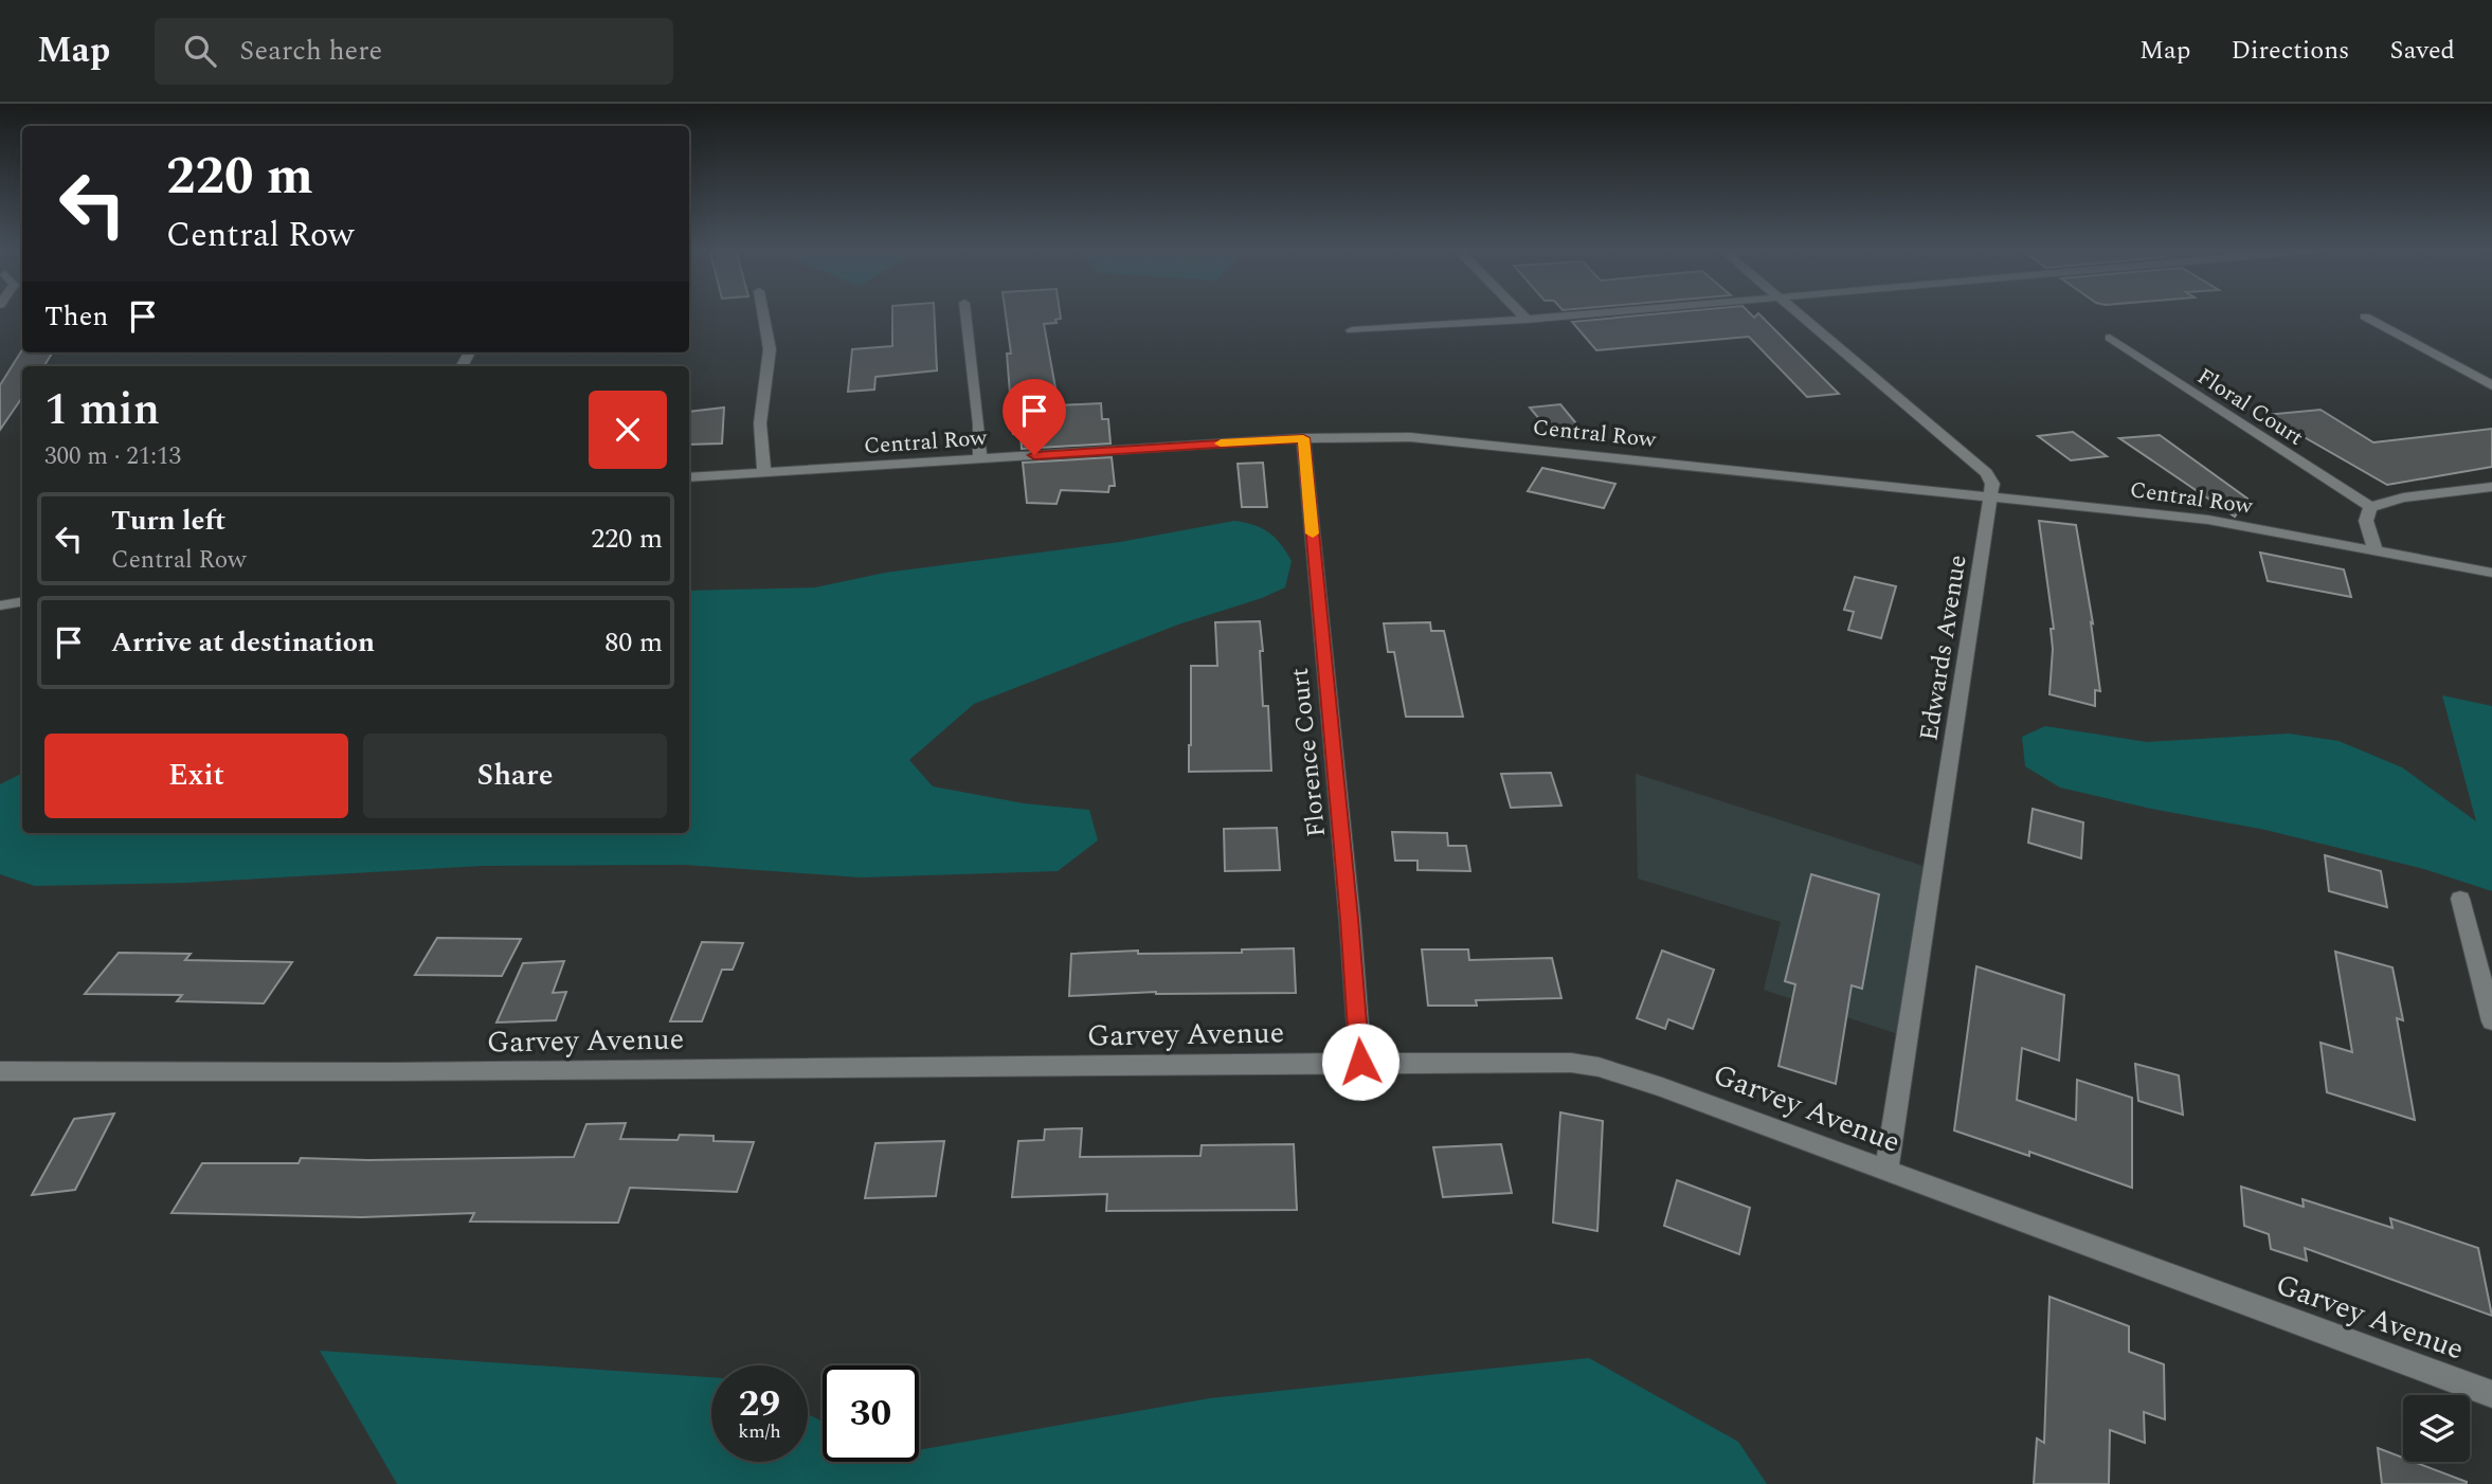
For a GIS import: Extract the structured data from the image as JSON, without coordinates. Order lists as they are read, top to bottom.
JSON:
{
  "streets": {
    "street": [
      "Floral Court",
      "Central Row",
      "Edwards Avenue",
      "Florence Court",
      "Garvey Avenue"
    ]
  },
  "crossings": [
    ["Central Row", "Edwards Avenue"],
    ["Central Row", "Florence Court"],
    ["Edwards Avenue", "Garvey Avenue"],
    ["Florence Court", "Garvey Avenue"]
  ],
  "page": {
    "header": "Map",
    "search": "Search here",
    "nav": ["Map", "Directions", "Saved"],
    "turn": ["220 m", "Central Row"],
    "then": "Then",
    "heading": ["1 min", "300 m · 21:13"],
    "list": [
      {
        "name": "Turn left",
        "note": "Central Row",
        "value": "220 m"
      },
      {
        "name": "Arrive at destination",
        "value": "80 m"
      }
    ],
    "buttons": ["Exit", "Share"],
    "speed": "29 km/h",
    "limit": "30"
  }
}
